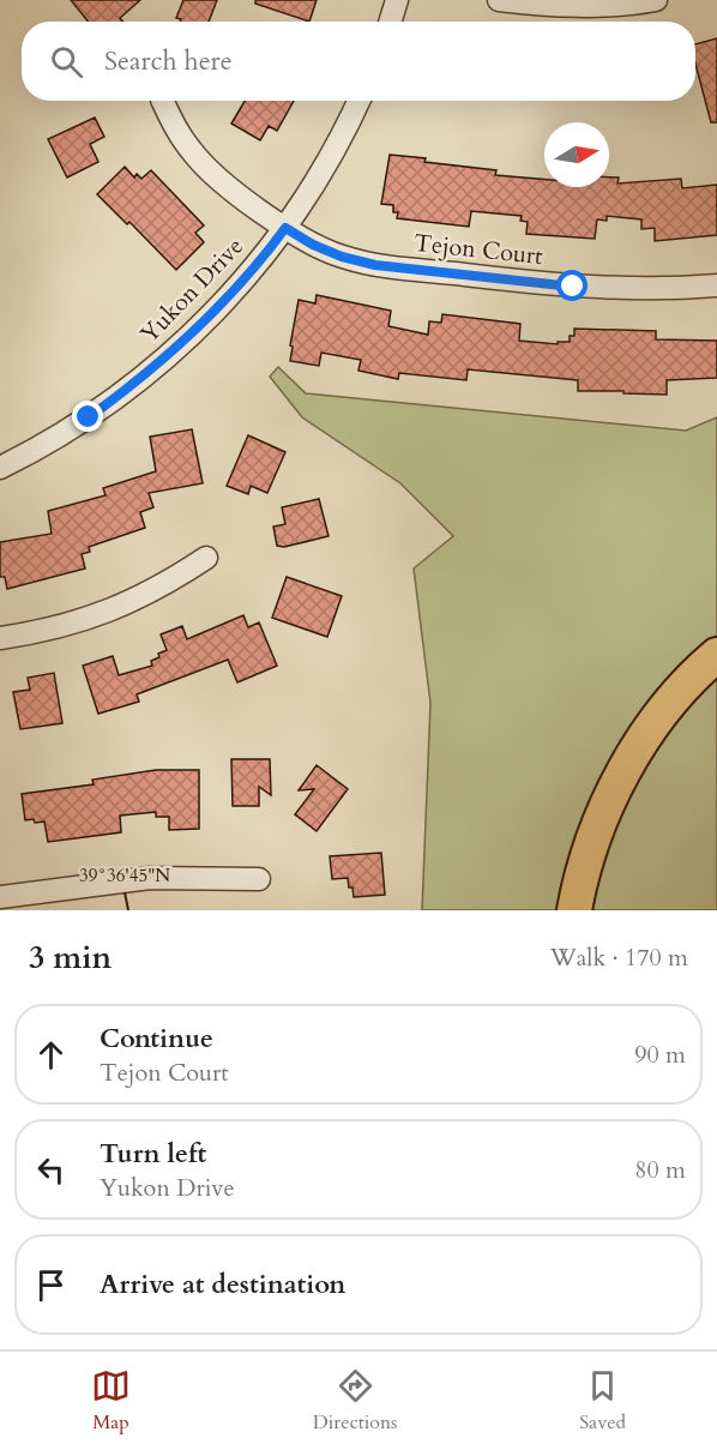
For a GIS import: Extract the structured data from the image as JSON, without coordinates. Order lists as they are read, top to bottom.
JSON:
{
  "streets": {
    "street": ["Tejon Court", "Yukon Drive"]
  },
  "crossings": [
    ["Tejon Court", "Yukon Drive"]
  ],
  "north": "right",
  "page": {
    "search": "Search here",
    "heading": ["3 min", "Walk · 170 m"],
    "list": [
      ["Continue", "Tejon Court", "90 m"],
      ["Turn left", "Yukon Drive", "80 m"],
      "Arrive at destination"
    ],
    "nav": ["Map", "Directions", "Saved"]
  },
  "coordinates": ["39°36'45\"N"]
}
